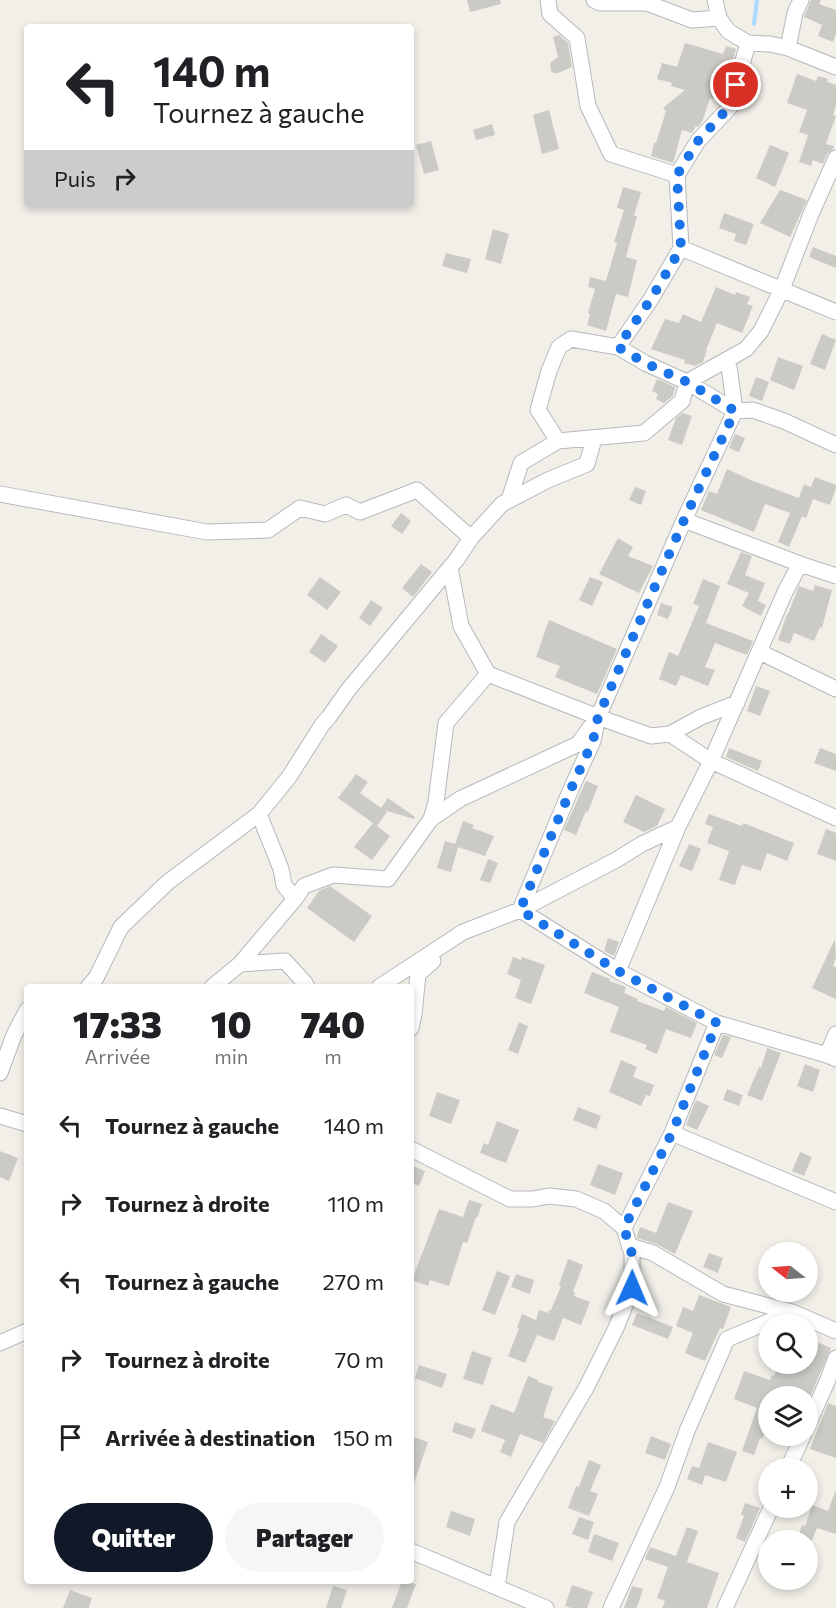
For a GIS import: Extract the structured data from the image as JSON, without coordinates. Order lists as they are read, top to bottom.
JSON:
{
  "north": "left",
  "page": {
    "turn": ["140 m", "Tournez à gauche"],
    "then": "Puis",
    "eta": [
      "17:33",
      "Arrivée",
      "10",
      "min",
      "740",
      "m"
    ],
    "list": [
      {
        "name": "Tournez à gauche",
        "value": "140 m"
      },
      {
        "name": "Tournez à droite",
        "value": "110 m"
      },
      {
        "name": "Tournez à gauche",
        "value": "270 m"
      },
      {
        "name": "Tournez à droite",
        "value": "70 m"
      },
      {
        "name": "Arrivée à destination",
        "value": "150 m"
      }
    ],
    "map_buttons": ["+", "−"],
    "buttons": ["Quitter", "Partager"]
  }
}
